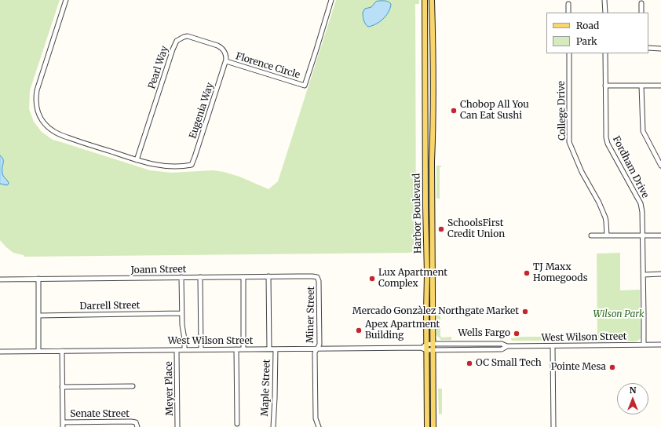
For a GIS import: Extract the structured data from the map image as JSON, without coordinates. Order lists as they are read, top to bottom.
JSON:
{
  "streets": {
    "main road": ["Harbor Boulevard"],
    "street": [
      "Florence Circle",
      "Pearl Way",
      "Eugenia Way",
      "College Drive",
      "Fordham Drive",
      "Joann Street",
      "Darrell Street",
      "Miner Street",
      "West Wilson Street",
      "Maple Street",
      "Meyer Place",
      "Senate Street"
    ]
  },
  "crossings": [
    ["Florence Circle", "Pearl Way"],
    ["Florence Circle", "Eugenia Way"],
    ["Pearl Way", "Eugenia Way"],
    ["Fordham Drive", "West Wilson Street"],
    ["Harbor Boulevard", "West Wilson Street"],
    ["Joann Street", "Miner Street"],
    ["Joann Street", "Maple Street"],
    ["Miner Street", "West Wilson Street"],
    ["West Wilson Street", "Maple Street"],
    ["West Wilson Street", "Meyer Place"]
  ],
  "parks": ["Wilson Park"],
  "places": [
    "Chobop All You Can Eat Sushi",
    "SchoolsFirst Credit Union",
    "TJ Maxx Homegoods",
    "Lux Apartment Complex",
    "Mercado Gonzàlez Northgate Market",
    "Apex Apartment Building",
    "Wells Fargo",
    "OC Small Tech",
    "Pointe Mesa"
  ],
  "legend": ["Road", "Park"],
  "north": "top"
}
